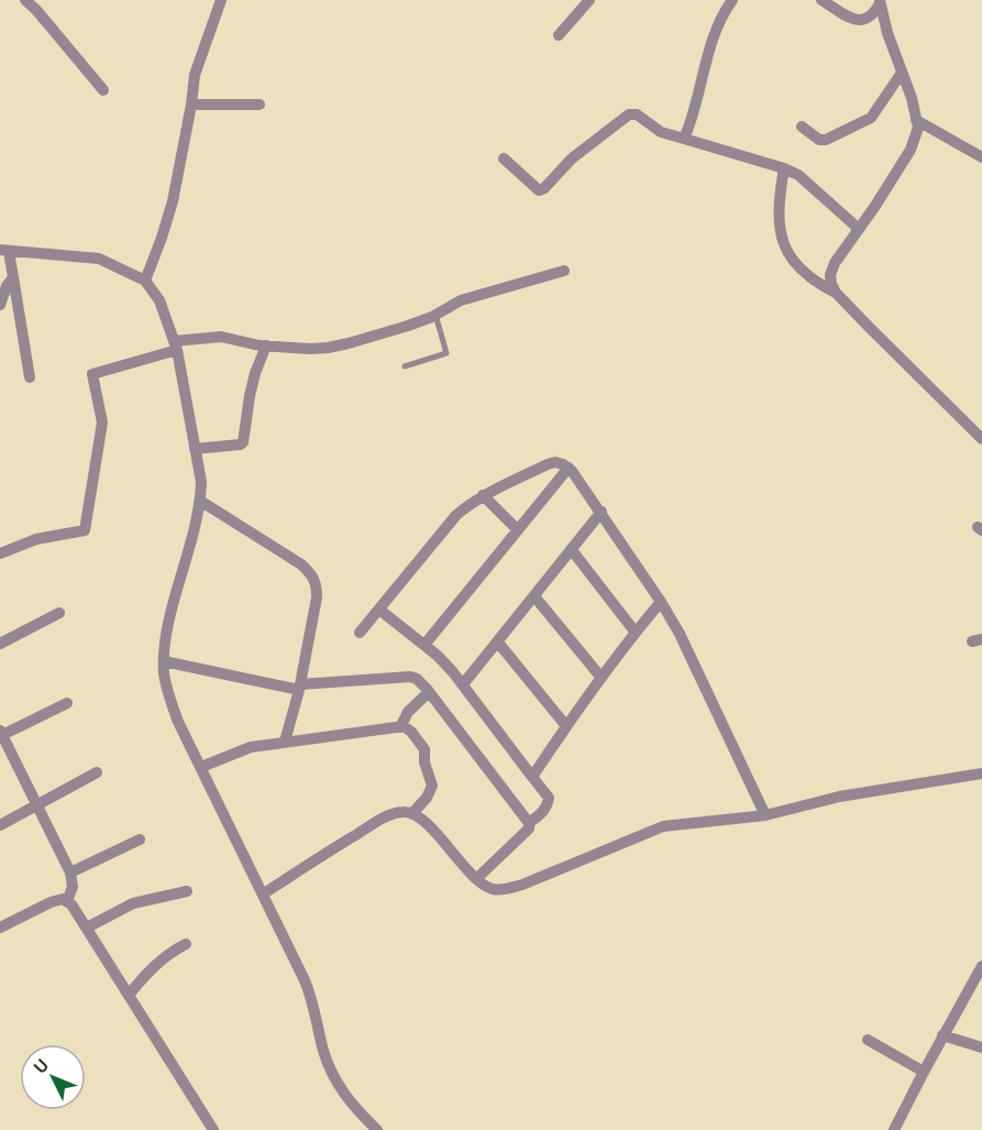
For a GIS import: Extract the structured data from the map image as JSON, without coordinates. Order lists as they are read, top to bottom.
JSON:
{
  "north": "top left"
}
